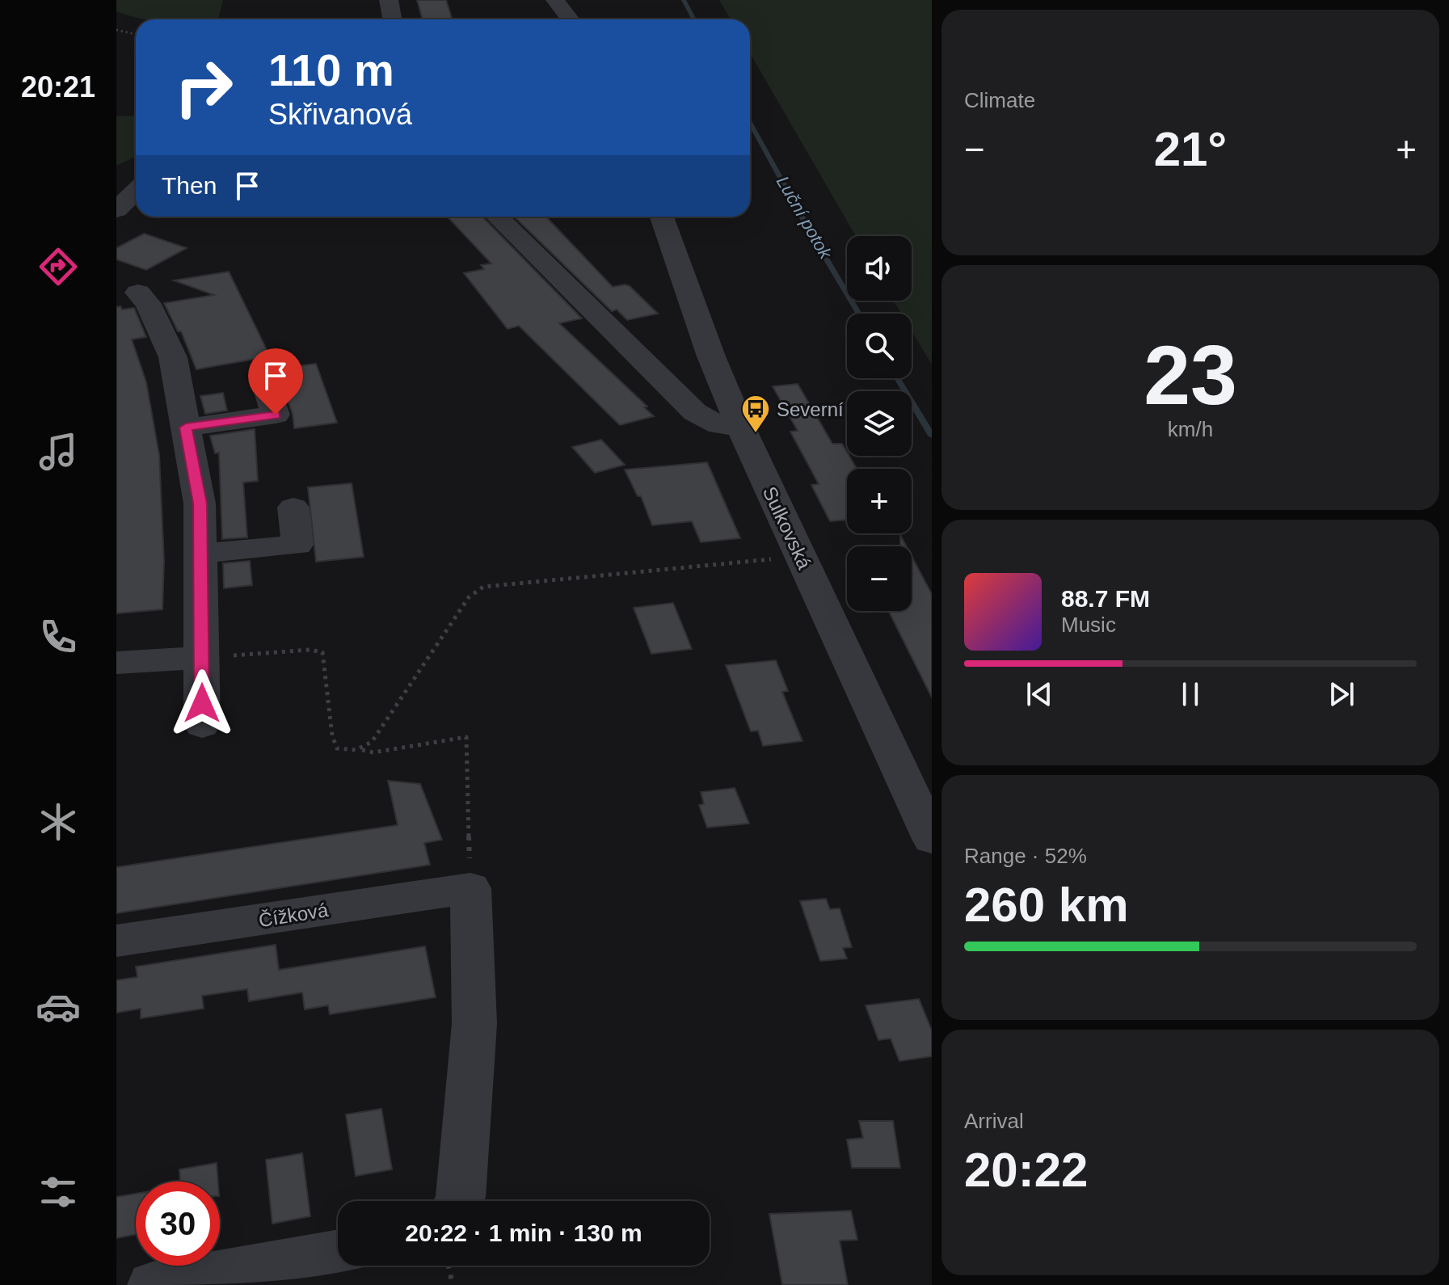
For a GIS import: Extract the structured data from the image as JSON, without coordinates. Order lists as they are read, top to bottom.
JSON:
{
  "streets": {
    "street": ["Sulkovská", "Čížková"]
  },
  "water": ["Luční potok"],
  "places": {
    "bus stop": ["Severní"]
  },
  "page": {
    "tabs": "20:21",
    "tile": [
      "Climate",
      ["23", "km/h"],
      ["Range · 52%", "260 km"],
      ["Arrival", "20:22"]
    ],
    "turn": ["110 m", "Skřivanová"],
    "heat": ["−", "21°", "+"],
    "then": "Then",
    "map_buttons": ["+", "−"],
    "song": ["88.7 FM", "Music"],
    "limit": "30",
    "trip": "20:22 · 1 min · 130 m"
  }
}
